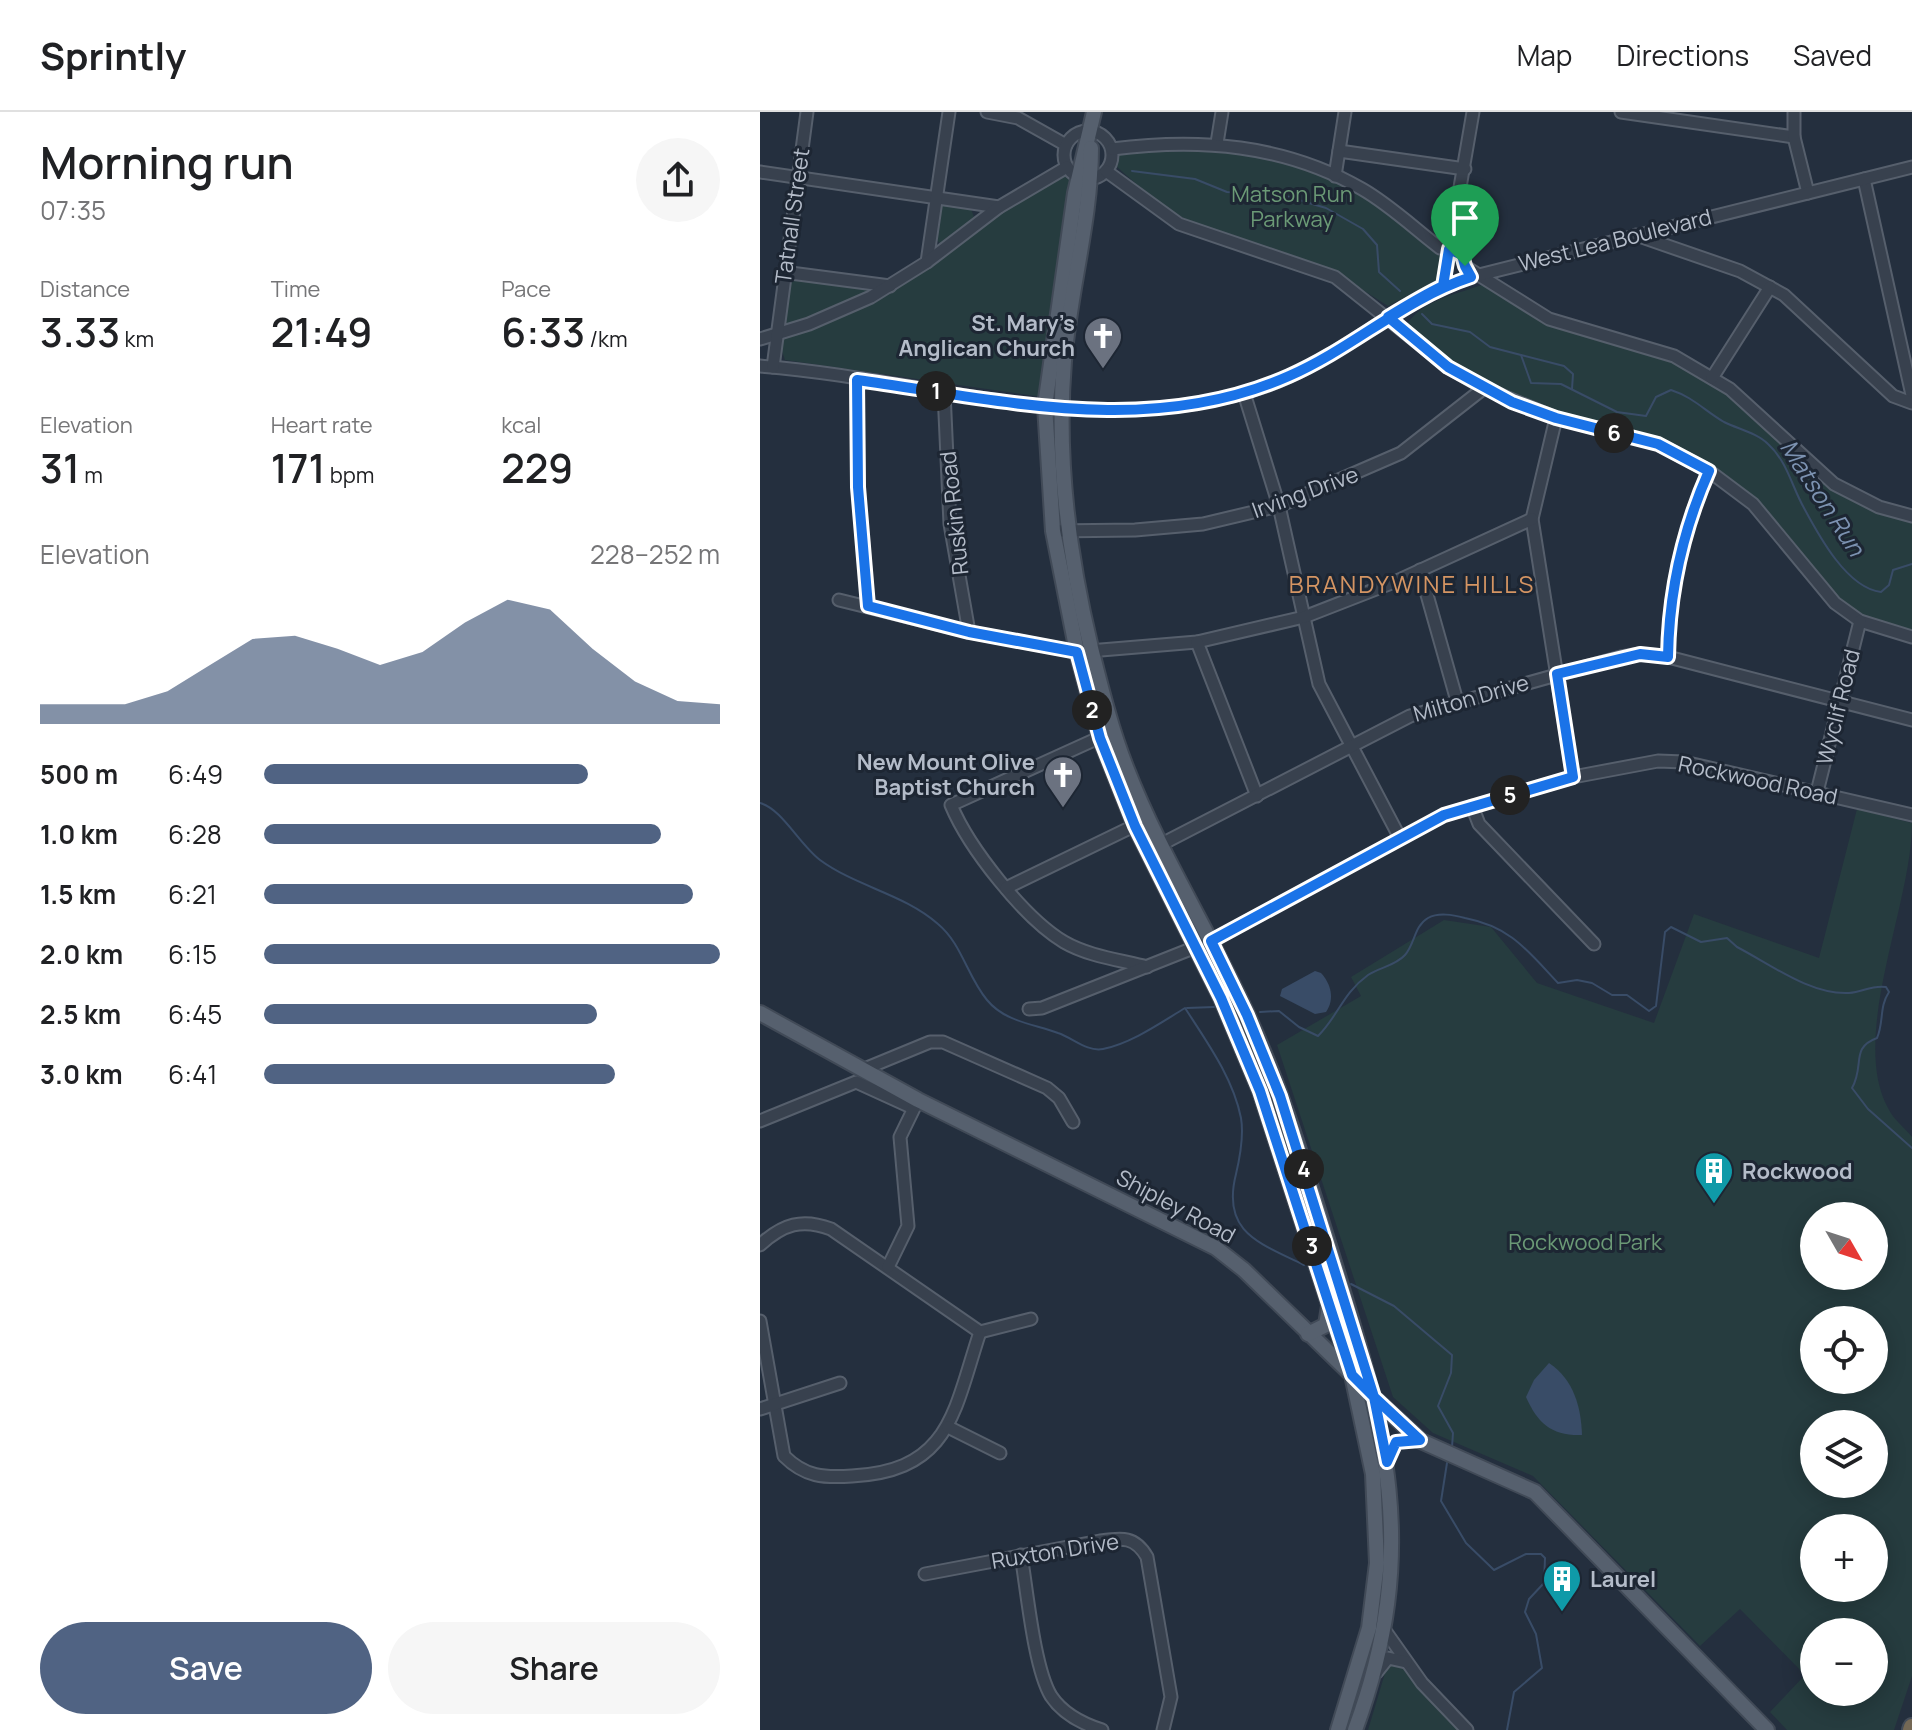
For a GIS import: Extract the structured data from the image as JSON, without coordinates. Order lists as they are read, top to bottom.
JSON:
{
  "streets": {
    "main road": ["Shipley Road"],
    "street": [
      "Tatnall Street",
      "West Lea Boulevard",
      "Irving Drive",
      "Ruskin Road",
      "Milton Drive",
      "Wyclif Road",
      "Rockwood Road",
      "Ruxton Drive"
    ]
  },
  "crossings": [
    ["Tatnall Street", "West Lea Boulevard"],
    ["West Lea Boulevard", "Ruskin Road"],
    ["Milton Drive", "Wyclif Road"],
    ["Wyclif Road", "Rockwood Road"]
  ],
  "districts": ["BRANDYWINE HILLS"],
  "water": ["Matson Run"],
  "parks": ["Matson Run Parkway", "Rockwood Park"],
  "places": {
    "church": ["St. Mary’s Anglican Church", "New Mount Olive Baptist Church"],
    "building": ["Rockwood", "Laurel"]
  },
  "north": "bottom right",
  "page": {
    "header": "Sprintly",
    "nav": ["Map", "Directions", "Saved"],
    "heading": ["Morning run", "07:35"],
    "stats": [
      ["Distance", "3.33 km"],
      ["Time", "21:49"],
      ["Pace", "6:33 /km"],
      ["Elevation", "31 m"],
      ["Heart rate", "171 bpm"],
      ["kcal", "229"]
    ],
    "pins": [
      "1",
      "6",
      "2",
      "5",
      "4",
      "3"
    ],
    "chart": ["Elevation", "228–252 m"],
    "list": [
      {
        "name": "500 m",
        "note": "6:49"
      },
      {
        "name": "1.0 km",
        "note": "6:28"
      },
      {
        "name": "1.5 km",
        "note": "6:21"
      },
      {
        "name": "2.0 km",
        "note": "6:15"
      },
      {
        "name": "2.5 km",
        "note": "6:45"
      },
      {
        "name": "3.0 km",
        "note": "6:41"
      }
    ],
    "map_buttons": ["+", "−"],
    "buttons": ["Save", "Share"]
  }
}
